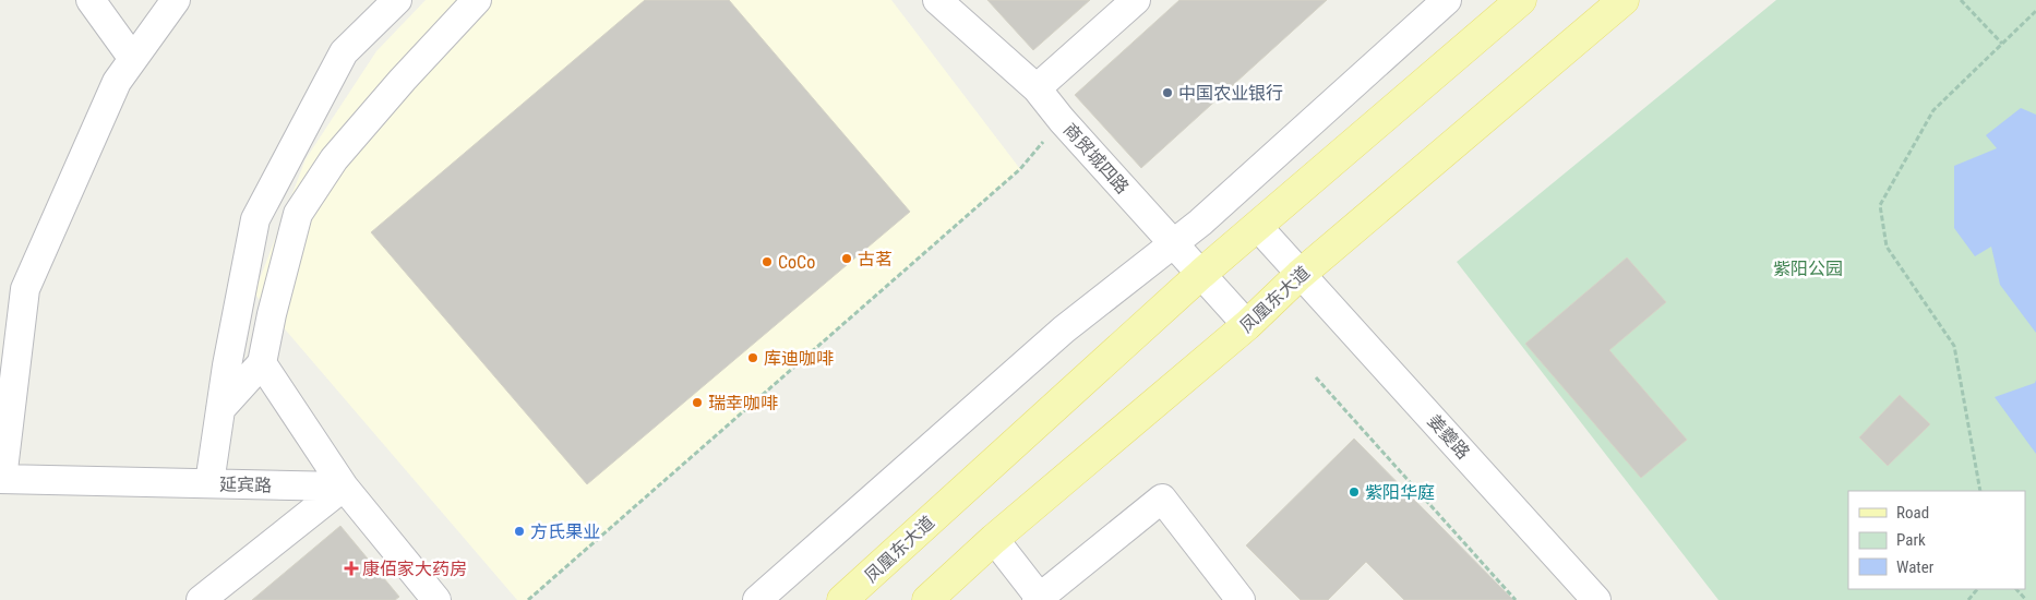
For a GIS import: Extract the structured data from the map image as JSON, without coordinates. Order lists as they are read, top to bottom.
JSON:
{
  "streets": {
    "main road": ["凤凰东大道"],
    "street": ["商贸城四路", "姜夔路", "延宾路"]
  },
  "crossings": [
    ["商贸城四路", "凤凰东大道"],
    ["凤凰东大道", "姜夔路"]
  ],
  "parks": ["紫阳公园"],
  "places": {
    "other": [
      "中国农业银行",
      "古茗",
      "CoCo",
      "库迪咖啡",
      "瑞幸咖啡",
      "紫阳华庭",
      "方氏果业"
    ],
    "health": ["康佰家大药房"]
  },
  "legend": ["Road", "Park", "Water"]
}
